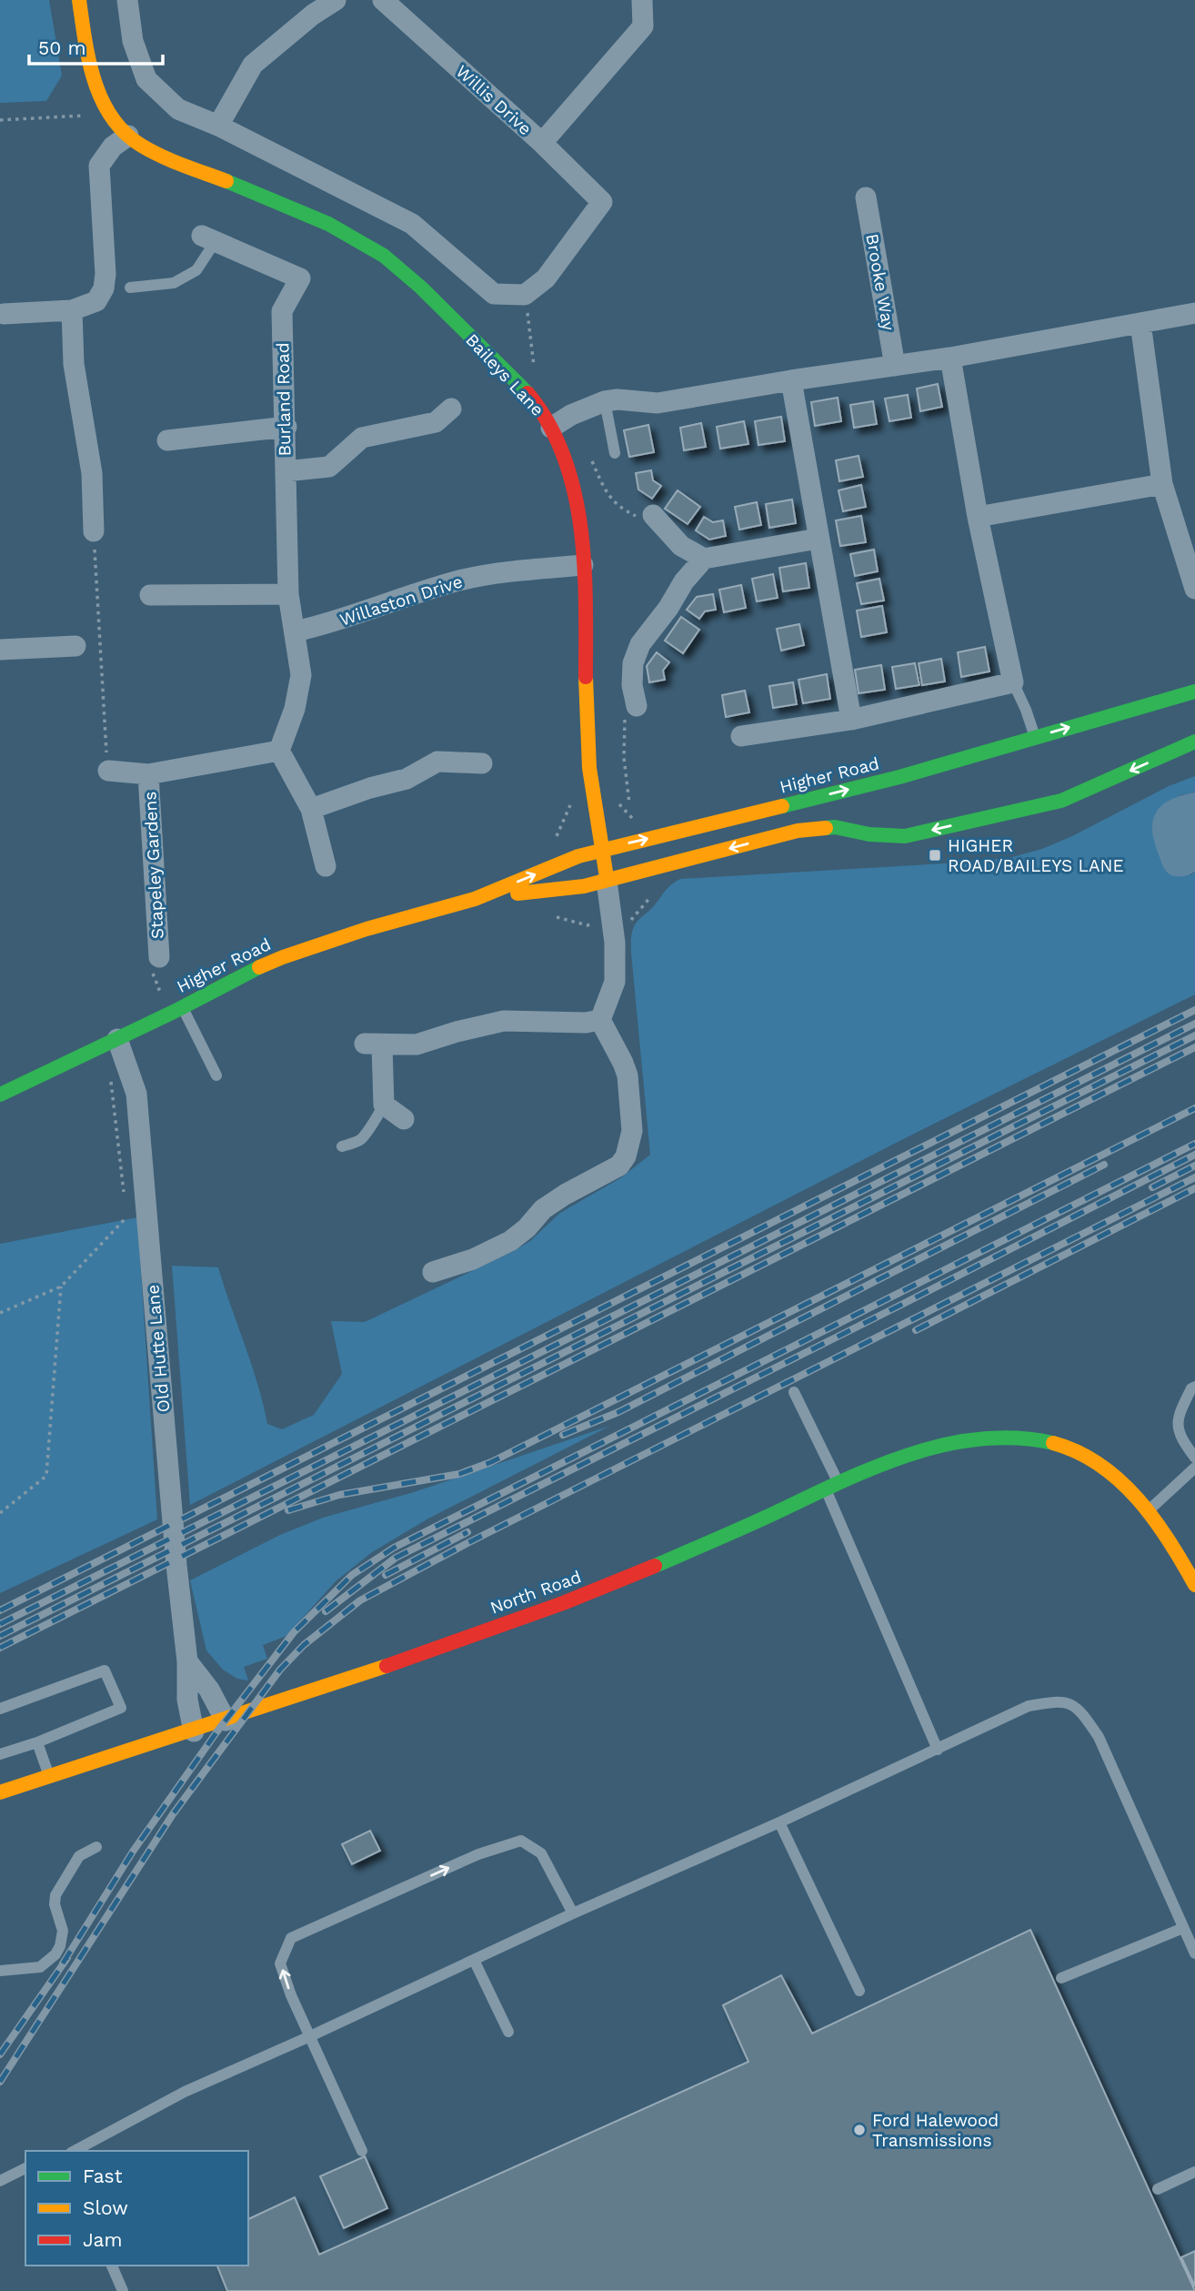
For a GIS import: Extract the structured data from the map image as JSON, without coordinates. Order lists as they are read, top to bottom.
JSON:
{
  "streets": {
    "main road": ["Baileys Lane", "Higher Road", "North Road"],
    "street": [
      "Willis Drive",
      "Brooke Way",
      "Burland Road",
      "Willaston Drive",
      "Stapeley Gardens",
      "Old Hutte Lane"
    ]
  },
  "crossings": [
    ["Baileys Lane", "Willaston Drive"],
    ["Baileys Lane", "Higher Road"],
    ["Burland Road", "Willaston Drive"],
    ["Burland Road", "Stapeley Gardens"],
    ["Higher Road", "Old Hutte Lane"],
    ["Old Hutte Lane", "North Road"]
  ],
  "places": {
    "transit": ["HIGHER ROAD/BAILEYS LANE"],
    "other": ["Ford Halewood Transmissions"]
  },
  "legend": ["Fast", "Slow", "Jam"],
  "scale_bar": "50 m"
}
